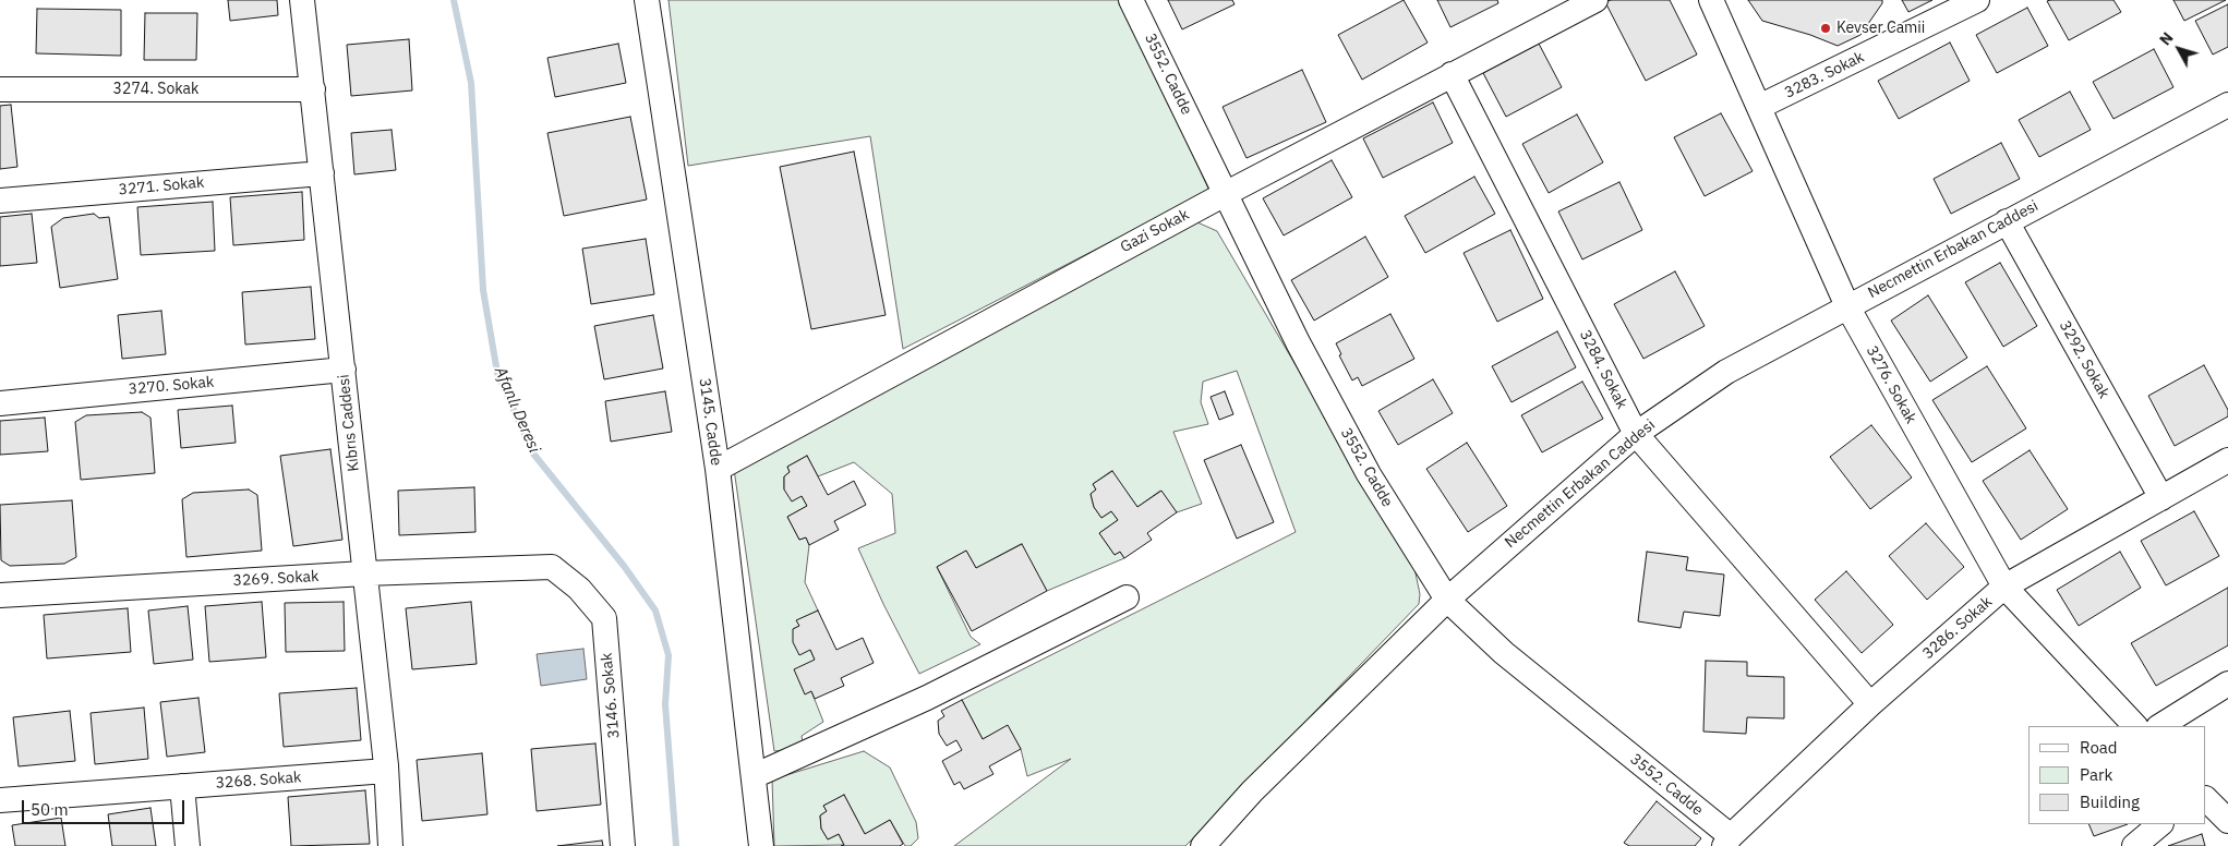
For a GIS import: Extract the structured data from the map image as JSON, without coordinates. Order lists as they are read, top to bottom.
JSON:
{
  "streets": {
    "street": [
      "3552. Cadde",
      "3283. Sokak",
      "3274. Sokak",
      "3271. Sokak",
      "Gazi Sokak",
      "Necmettin Erbakan Caddesi",
      "3292. Sokak",
      "3284. Sokak",
      "3276. Sokak",
      "3270. Sokak",
      "3145. Cadde",
      "Kıbrıs Caddesi",
      "3269. Sokak",
      "3286. Sokak",
      "3146. Sokak",
      "3268. Sokak"
    ]
  },
  "crossings": [
    ["3552. Cadde", "Gazi Sokak"],
    ["3552. Cadde", "Necmettin Erbakan Caddesi"],
    ["3552. Cadde", "3286. Sokak"],
    ["3283. Sokak", "3276. Sokak"],
    ["3274. Sokak", "Kıbrıs Caddesi"],
    ["3271. Sokak", "Kıbrıs Caddesi"],
    ["Gazi Sokak", "3284. Sokak"],
    ["Gazi Sokak", "3145. Cadde"],
    ["Necmettin Erbakan Caddesi", "3292. Sokak"],
    ["Necmettin Erbakan Caddesi", "3284. Sokak"],
    ["Necmettin Erbakan Caddesi", "3276. Sokak"],
    ["3292. Sokak", "3286. Sokak"],
    ["3284. Sokak", "3286. Sokak"],
    ["3276. Sokak", "3286. Sokak"],
    ["3270. Sokak", "Kıbrıs Caddesi"],
    ["Kıbrıs Caddesi", "3269. Sokak"],
    ["Kıbrıs Caddesi", "3268. Sokak"],
    ["3269. Sokak", "3146. Sokak"]
  ],
  "water": ["Afanlı Deresi"],
  "places": ["Kevser Camii"],
  "legend": ["Road", "Park", "Building"],
  "scale_bar": "50 m",
  "north": "top left"
}
